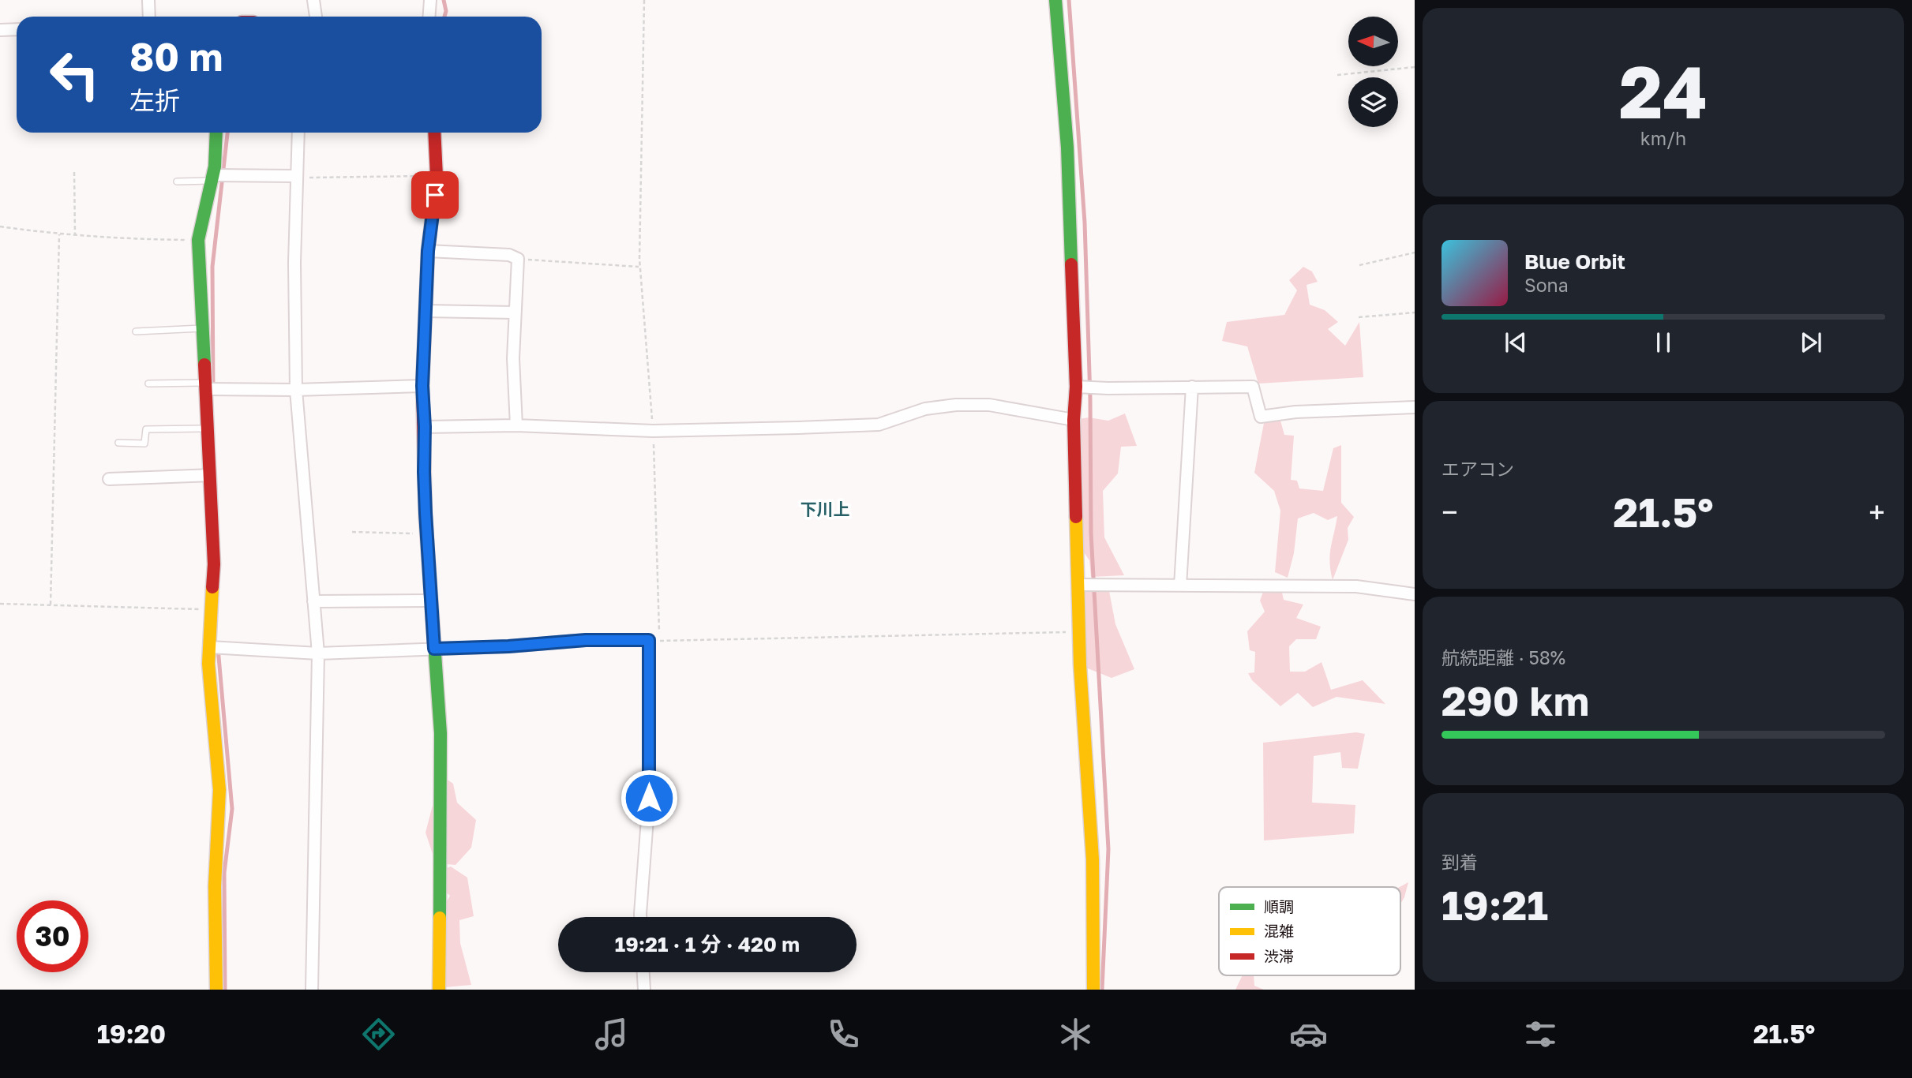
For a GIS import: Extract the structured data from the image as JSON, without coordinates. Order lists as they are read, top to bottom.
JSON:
{
  "districts": ["下川上"],
  "legend": ["順調", "混雑", "渋滞"],
  "north": "left",
  "page": {
    "tile": [
      ["24", "km/h"],
      "エアコン",
      ["航続距離 · 58%", "290 km"],
      ["到着", "19:21"]
    ],
    "turn": ["80 m", "左折"],
    "song": ["Blue Orbit", "Sona"],
    "heat": ["−", "21.5°", "+"],
    "limit": "30",
    "trip": "19:21 · 1 分 · 420 m",
    "tabs": ["19:20", "21.5°"]
  }
}
